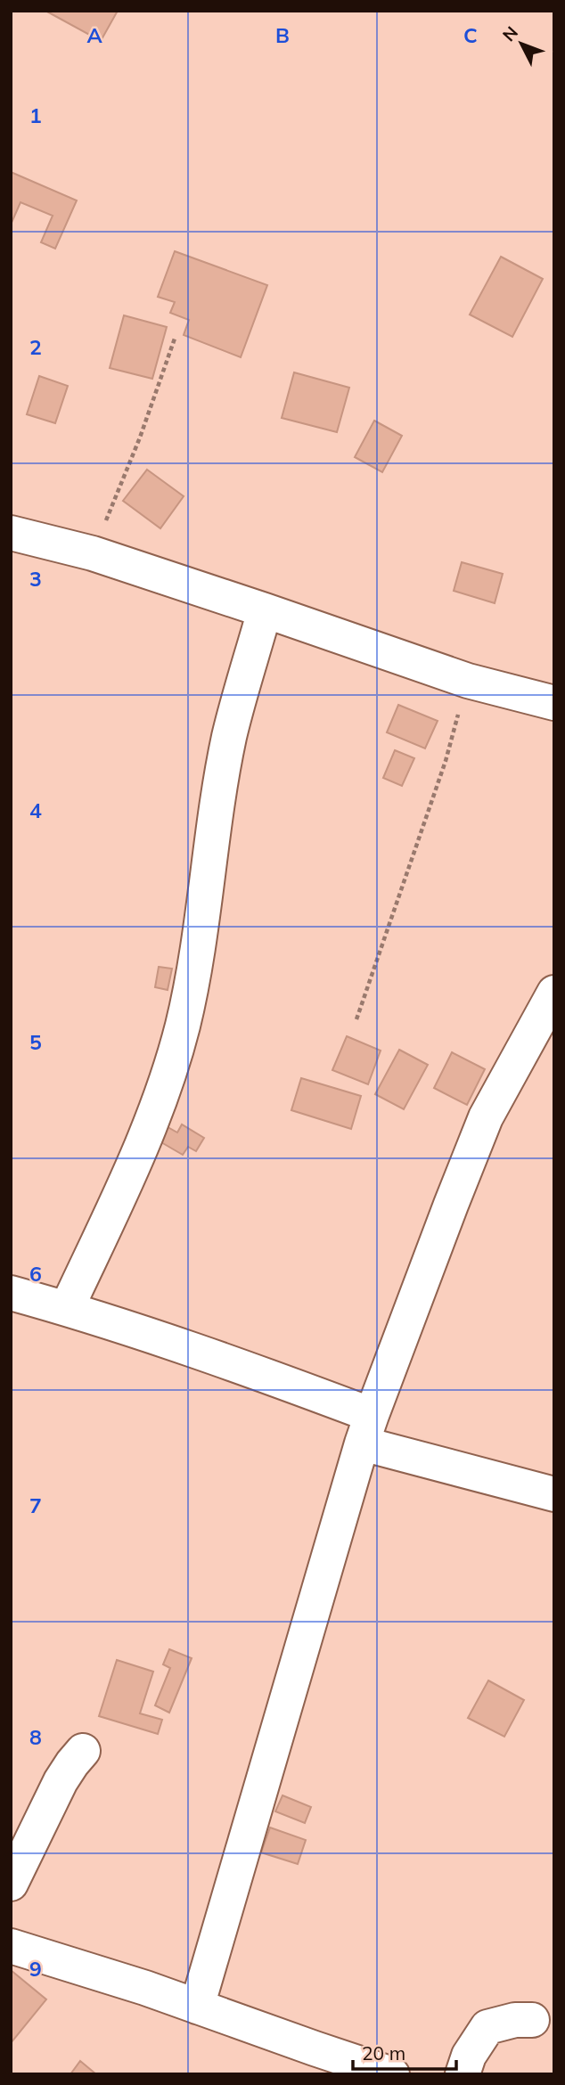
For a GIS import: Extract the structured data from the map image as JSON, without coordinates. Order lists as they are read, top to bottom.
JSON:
{
  "scale_bar": "20 m",
  "north": "top left",
  "grid": {
    "columns": ["A", "B", "C"],
    "rows": [
      "1",
      "2",
      "3",
      "4",
      "5",
      "6",
      "7",
      "8",
      "9"
    ]
  }
}
